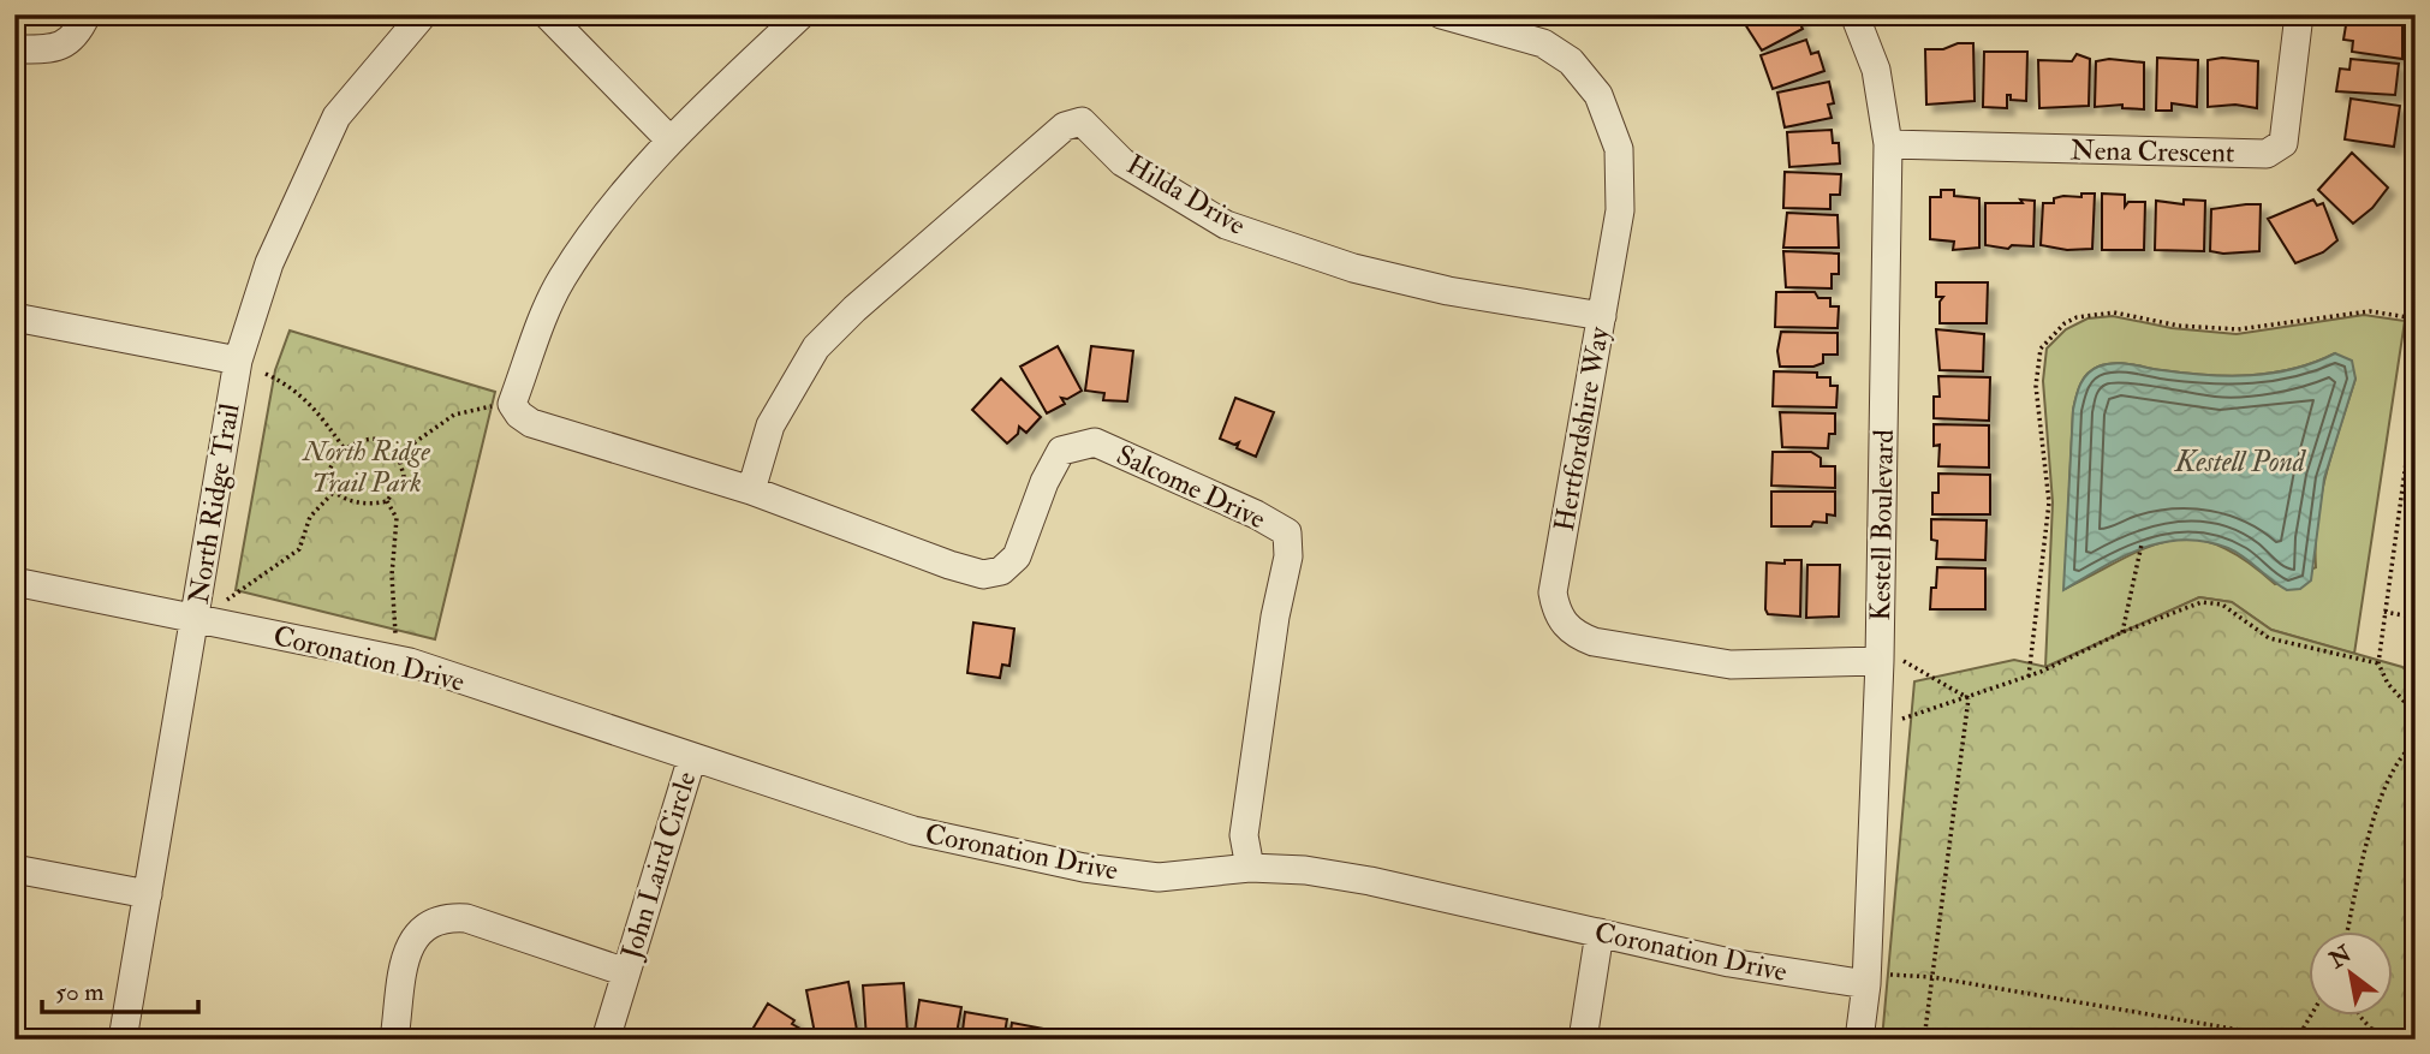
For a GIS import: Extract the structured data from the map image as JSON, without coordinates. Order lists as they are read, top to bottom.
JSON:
{
  "streets": {
    "street": [
      "Nena Crescent",
      "Hilda Drive",
      "Hertfordshire Way",
      "Salcome Drive",
      "North Ridge Trail",
      "Kestell Boulevard",
      "Coronation Drive",
      "John Laird Circle"
    ]
  },
  "crossings": [
    ["Nena Crescent", "Kestell Boulevard"],
    ["Hilda Drive", "Hertfordshire Way"],
    ["Hilda Drive", "Salcome Drive"],
    ["Hertfordshire Way", "Kestell Boulevard"],
    ["Salcome Drive", "Coronation Drive"],
    ["North Ridge Trail", "Coronation Drive"],
    ["Kestell Boulevard", "Coronation Drive"],
    ["Coronation Drive", "John Laird Circle"]
  ],
  "water": ["Kestell Pond"],
  "parks": ["North Ridge Trail Park"],
  "scale_bar": "50 m",
  "north": "top left"
}
